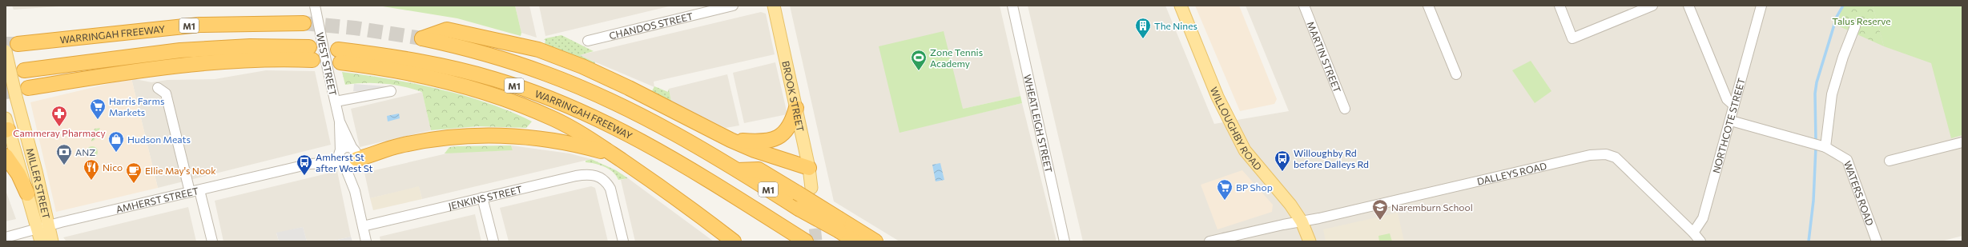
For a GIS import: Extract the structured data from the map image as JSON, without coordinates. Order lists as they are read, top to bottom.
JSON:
{
  "streets": {
    "highway": ["M1", "WARRINGAH FREEWAY"],
    "main road": ["BROOK STREET", "WILLOUGHBY ROAD", "MILLER STREET"],
    "street": [
      "CHANDOS STREET",
      "MARTIN STREET",
      "WEST STREET",
      "WHEATLEIGH STREET",
      "NORTHCOTE STREET",
      "DALLEYS ROAD",
      "WATERS ROAD",
      "JENKINS STREET",
      "AMHERST STREET"
    ]
  },
  "crossings": [
    ["WARRINGAH FREEWAY", "WEST STREET"],
    ["WARRINGAH FREEWAY", "MILLER STREET"],
    ["WEST STREET", "JENKINS STREET"],
    ["WEST STREET", "AMHERST STREET"],
    ["NORTHCOTE STREET", "DALLEYS ROAD"],
    ["NORTHCOTE STREET", "WATERS ROAD"],
    ["WILLOUGHBY ROAD", "DALLEYS ROAD"],
    ["MILLER STREET", "AMHERST STREET"]
  ],
  "parks": ["Talus Reserve"],
  "places": {
    "building": ["The Nines"],
    "sports": ["Zone Tennis Academy"],
    "supermarket": ["Harris Farms Markets", "BP Shop"],
    "pharmacy": ["Cammeray Pharmacy"],
    "shop": ["Hudson Meats"],
    "bank": ["ANZ"],
    "bus stop": ["Willoughby Rd before Dalleys Rd", "Amherst St after West St"],
    "restaurant": ["Nico"],
    "cafe": ["Ellie May's Nook"],
    "school or university": ["Naremburn School"]
  }
}
